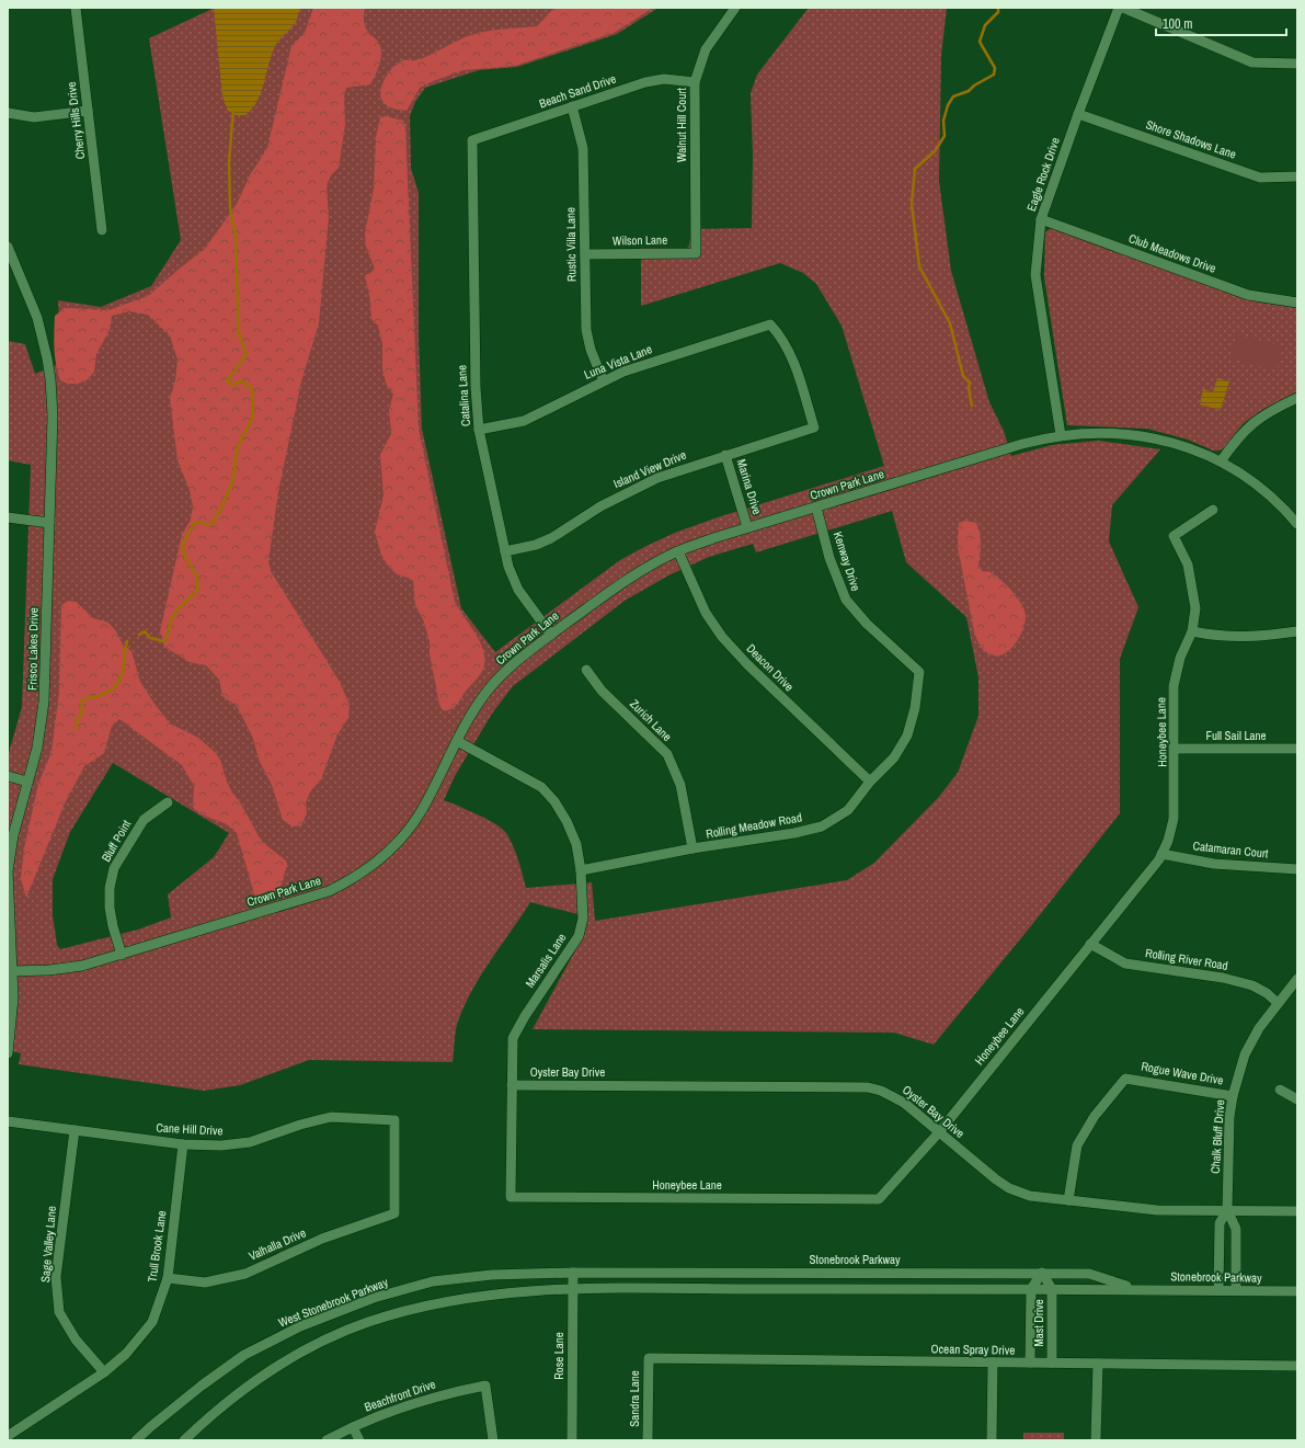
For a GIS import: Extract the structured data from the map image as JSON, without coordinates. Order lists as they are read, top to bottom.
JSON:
{
  "streets": {
    "street": [
      "Beach Sand Drive",
      "Cherry Hills Drive",
      "Walnut Hill Court",
      "Shore Shadows Lane",
      "Eagle Rock Drive",
      "Wilson Lane",
      "Rustic Villa Lane",
      "Club Meadows Drive",
      "Luna Vista Lane",
      "Catalina Lane",
      "Island View Drive",
      "Crown Park Lane",
      "Marina Drive",
      "Kenway Drive",
      "Frisco Lakes Drive",
      "Deacon Drive",
      "Zurich Lane",
      "Honeybee Lane",
      "Full Sail Lane",
      "Rolling Meadow Road",
      "Bluff Point",
      "Catamaran Court",
      "Rolling River Road",
      "Marsalis Lane",
      "Oyster Bay Drive",
      "Rogue Wave Drive",
      "Cane Hill Drive",
      "Chalk Bluff Drive",
      "Sage Valley Lane",
      "Valhalla Drive",
      "Trull Brook Lane",
      "Stonebrook Parkway",
      "West Stonebrook Parkway",
      "Mast Drive",
      "Ocean Spray Drive",
      "Rose Lane",
      "Beachfront Drive",
      "Sandra Lane"
    ]
  },
  "crossings": [
    ["Beach Sand Drive", "Walnut Hill Court"],
    ["Beach Sand Drive", "Rustic Villa Lane"],
    ["Beach Sand Drive", "Catalina Lane"],
    ["Walnut Hill Court", "Wilson Lane"],
    ["Shore Shadows Lane", "Eagle Rock Drive"],
    ["Eagle Rock Drive", "Club Meadows Drive"],
    ["Eagle Rock Drive", "Crown Park Lane"],
    ["Wilson Lane", "Rustic Villa Lane"],
    ["Rustic Villa Lane", "Luna Vista Lane"],
    ["Luna Vista Lane", "Catalina Lane"],
    ["Luna Vista Lane", "Island View Drive"],
    ["Catalina Lane", "Island View Drive"],
    ["Catalina Lane", "Crown Park Lane"],
    ["Island View Drive", "Marina Drive"],
    ["Crown Park Lane", "Marina Drive"],
    ["Crown Park Lane", "Kenway Drive"],
    ["Crown Park Lane", "Frisco Lakes Drive"],
    ["Crown Park Lane", "Deacon Drive"],
    ["Crown Park Lane", "Bluff Point"],
    ["Crown Park Lane", "Marsalis Lane"],
    ["Kenway Drive", "Rolling Meadow Road"],
    ["Deacon Drive", "Rolling Meadow Road"],
    ["Zurich Lane", "Rolling Meadow Road"],
    ["Honeybee Lane", "Full Sail Lane"],
    ["Honeybee Lane", "Catamaran Court"],
    ["Honeybee Lane", "Rolling River Road"],
    ["Honeybee Lane", "Marsalis Lane"],
    ["Honeybee Lane", "Oyster Bay Drive"],
    ["Rolling Meadow Road", "Marsalis Lane"],
    ["Rolling River Road", "Chalk Bluff Drive"],
    ["Marsalis Lane", "Oyster Bay Drive"],
    ["Oyster Bay Drive", "Rogue Wave Drive"],
    ["Oyster Bay Drive", "Chalk Bluff Drive"],
    ["Rogue Wave Drive", "Chalk Bluff Drive"],
    ["Cane Hill Drive", "Sage Valley Lane"],
    ["Cane Hill Drive", "Valhalla Drive"],
    ["Cane Hill Drive", "Trull Brook Lane"],
    ["Chalk Bluff Drive", "Stonebrook Parkway"],
    ["Sage Valley Lane", "Trull Brook Lane"],
    ["Valhalla Drive", "Trull Brook Lane"],
    ["Stonebrook Parkway", "West Stonebrook Parkway"],
    ["Stonebrook Parkway", "Mast Drive"],
    ["Stonebrook Parkway", "Rose Lane"],
    ["West Stonebrook Parkway", "Rose Lane"],
    ["Mast Drive", "Ocean Spray Drive"],
    ["Ocean Spray Drive", "Sandra Lane"]
  ],
  "scale_bar": "100 m"
}
